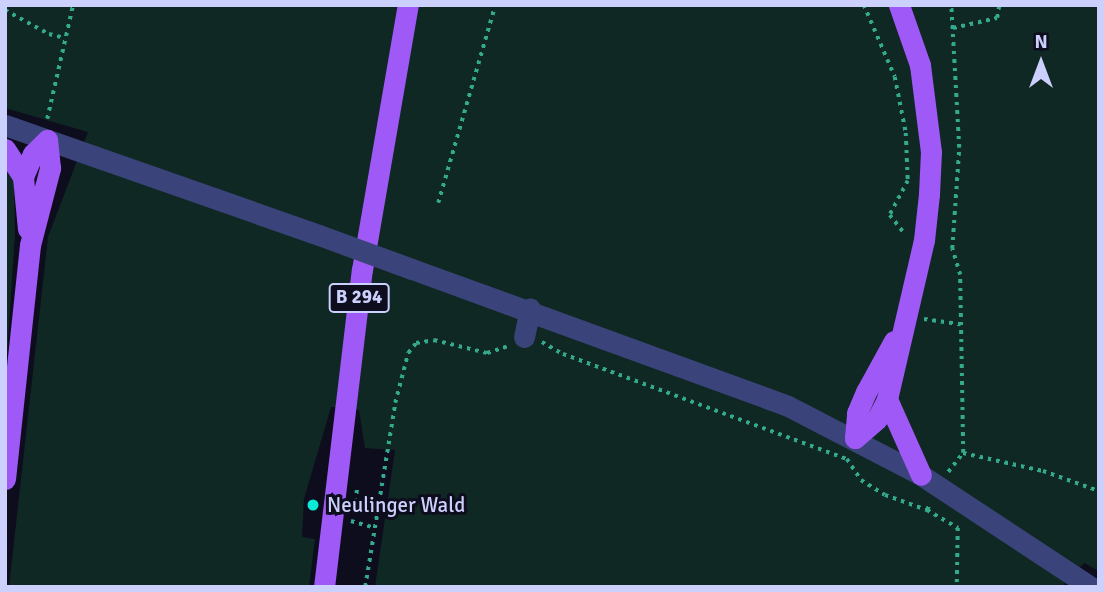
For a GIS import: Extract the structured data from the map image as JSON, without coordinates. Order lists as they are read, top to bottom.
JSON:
{
  "streets": {
    "main road": ["B 294"]
  },
  "places": ["Neulinger Wald"],
  "north": "top"
}
